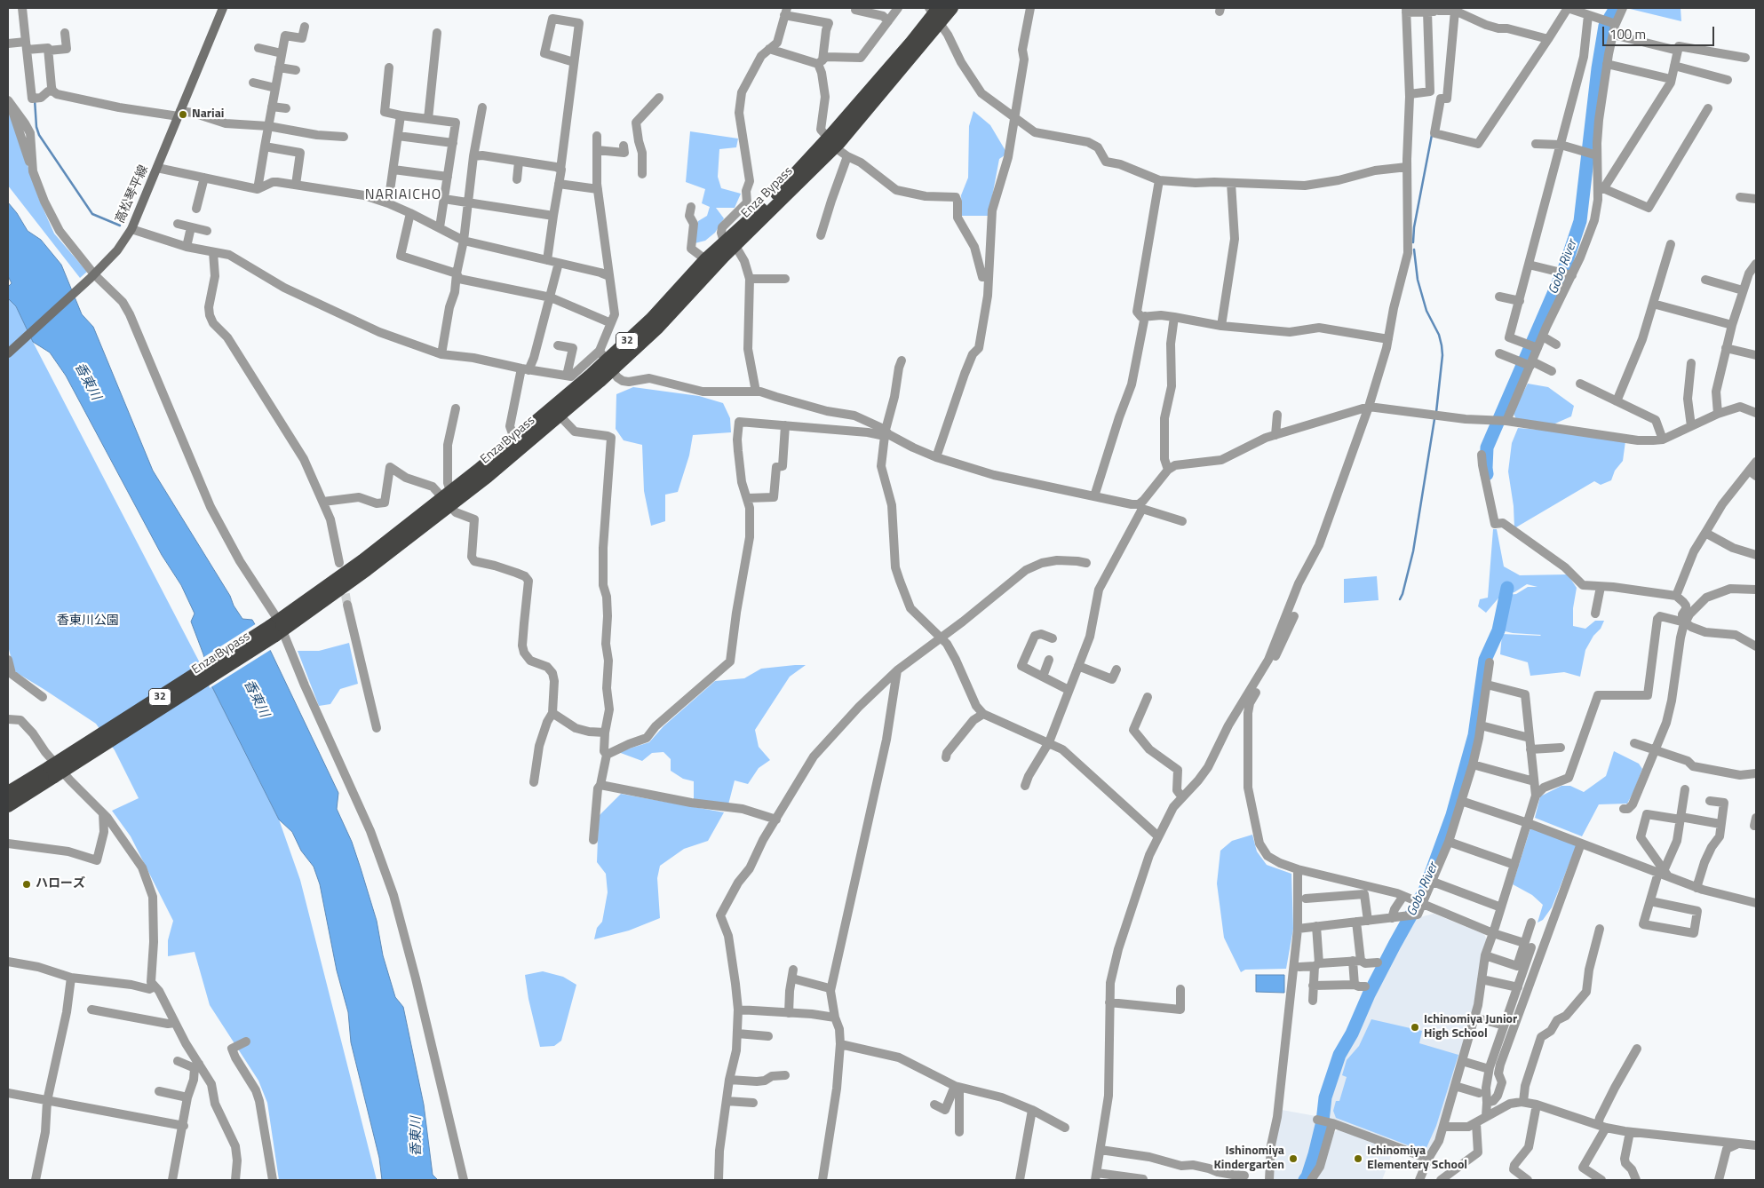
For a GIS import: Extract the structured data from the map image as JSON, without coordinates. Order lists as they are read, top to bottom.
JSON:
{
  "streets": {
    "highway": ["Enza Bypass", "32"],
    "main road": ["高松琴平線"]
  },
  "districts": ["NARIAICHO"],
  "water": ["Gobo River", "香東川"],
  "parks": ["香東川公園"],
  "places": [
    "Nariai",
    "ハローズ",
    "Ichinomiya Junior High School",
    "Ishinomiya Kindergarten",
    "Ichinomiya Elementery School"
  ],
  "scale_bar": "100 m"
}
